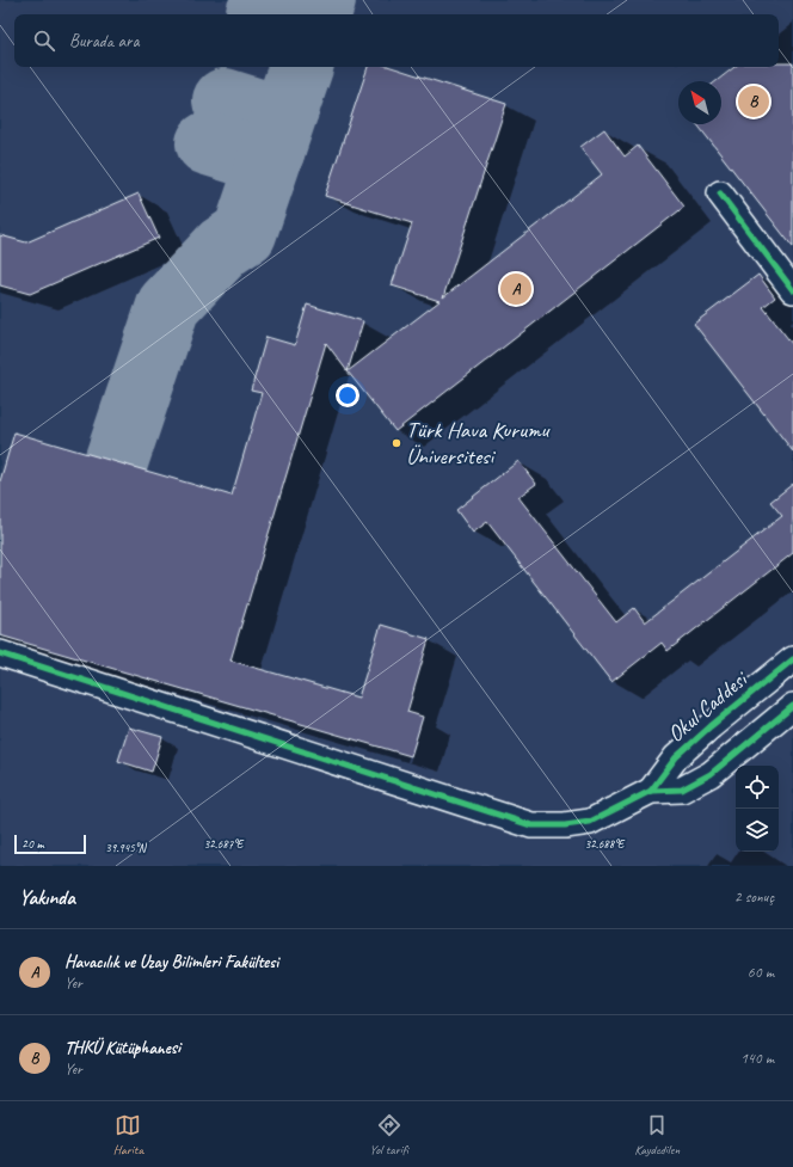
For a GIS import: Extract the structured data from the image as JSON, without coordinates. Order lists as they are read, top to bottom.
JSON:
{
  "streets": {
    "street": ["Okul Caddesi"]
  },
  "places": ["Türk Hava Kurumu Üniversitesi"],
  "scale_bar": "20 m",
  "north": "top left",
  "page": {
    "search": "Burada ara",
    "pins": ["B", "A"],
    "scale": "20 m",
    "heading": ["Yakında", "2 sonuç"],
    "list": [
      {
        "mark": "A",
        "name": "Havacılık ve Uzay Bilimleri Fakültesi",
        "note": "Yer",
        "value": "60 m"
      },
      {
        "mark": "B",
        "name": "THKÜ Kütüphanesi",
        "note": "Yer",
        "value": "140 m"
      }
    ],
    "nav": ["Harita", "Yol tarifi", "Kaydedilen"]
  },
  "coordinates": ["32.687°E", "32.688°E", "39.945°N"]
}
